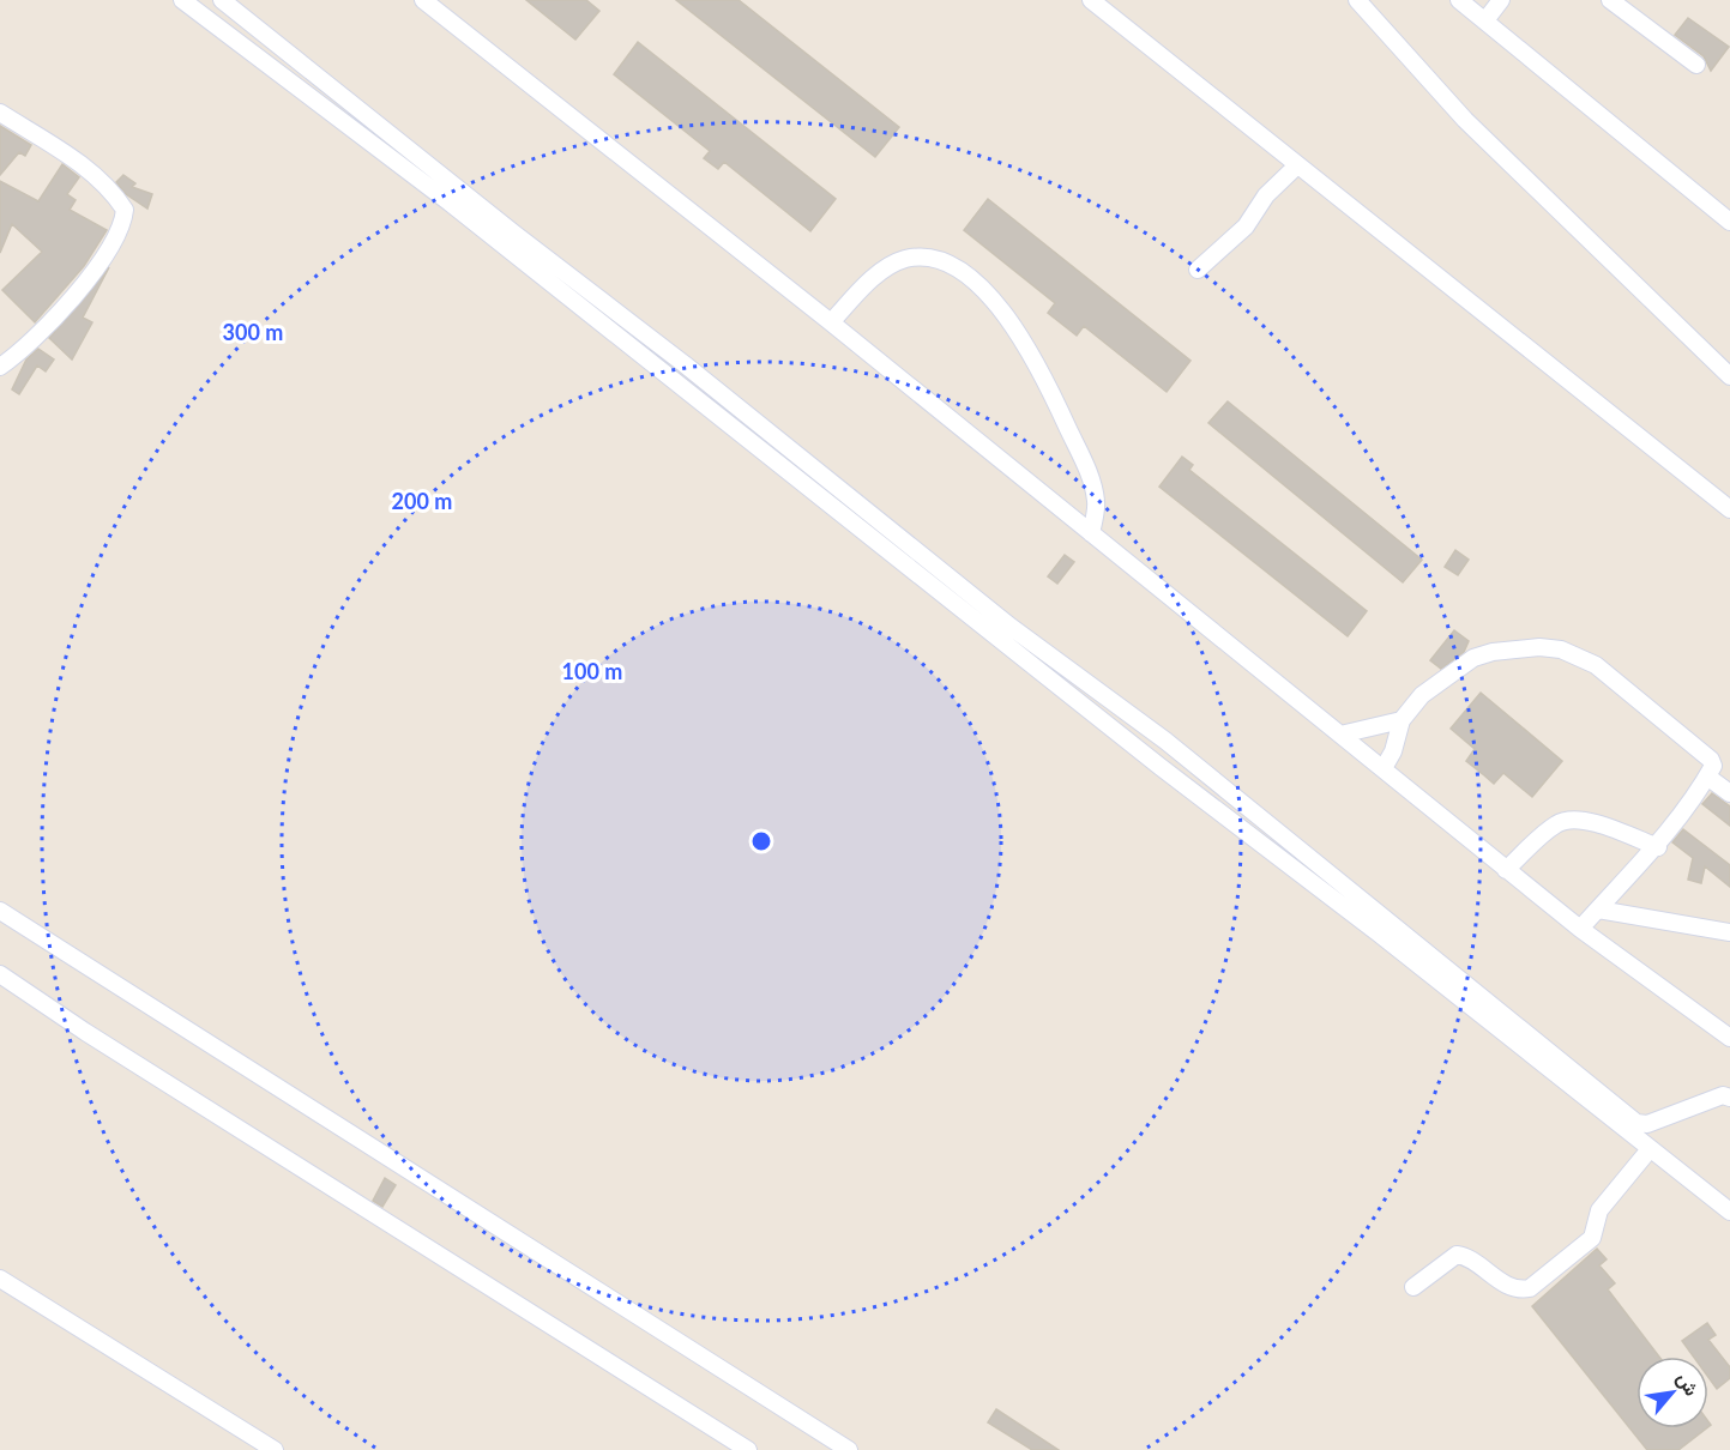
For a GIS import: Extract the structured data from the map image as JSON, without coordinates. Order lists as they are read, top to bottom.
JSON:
{
  "north": "top right",
  "rings": ["300 m", "200 m", "100 m"]
}
